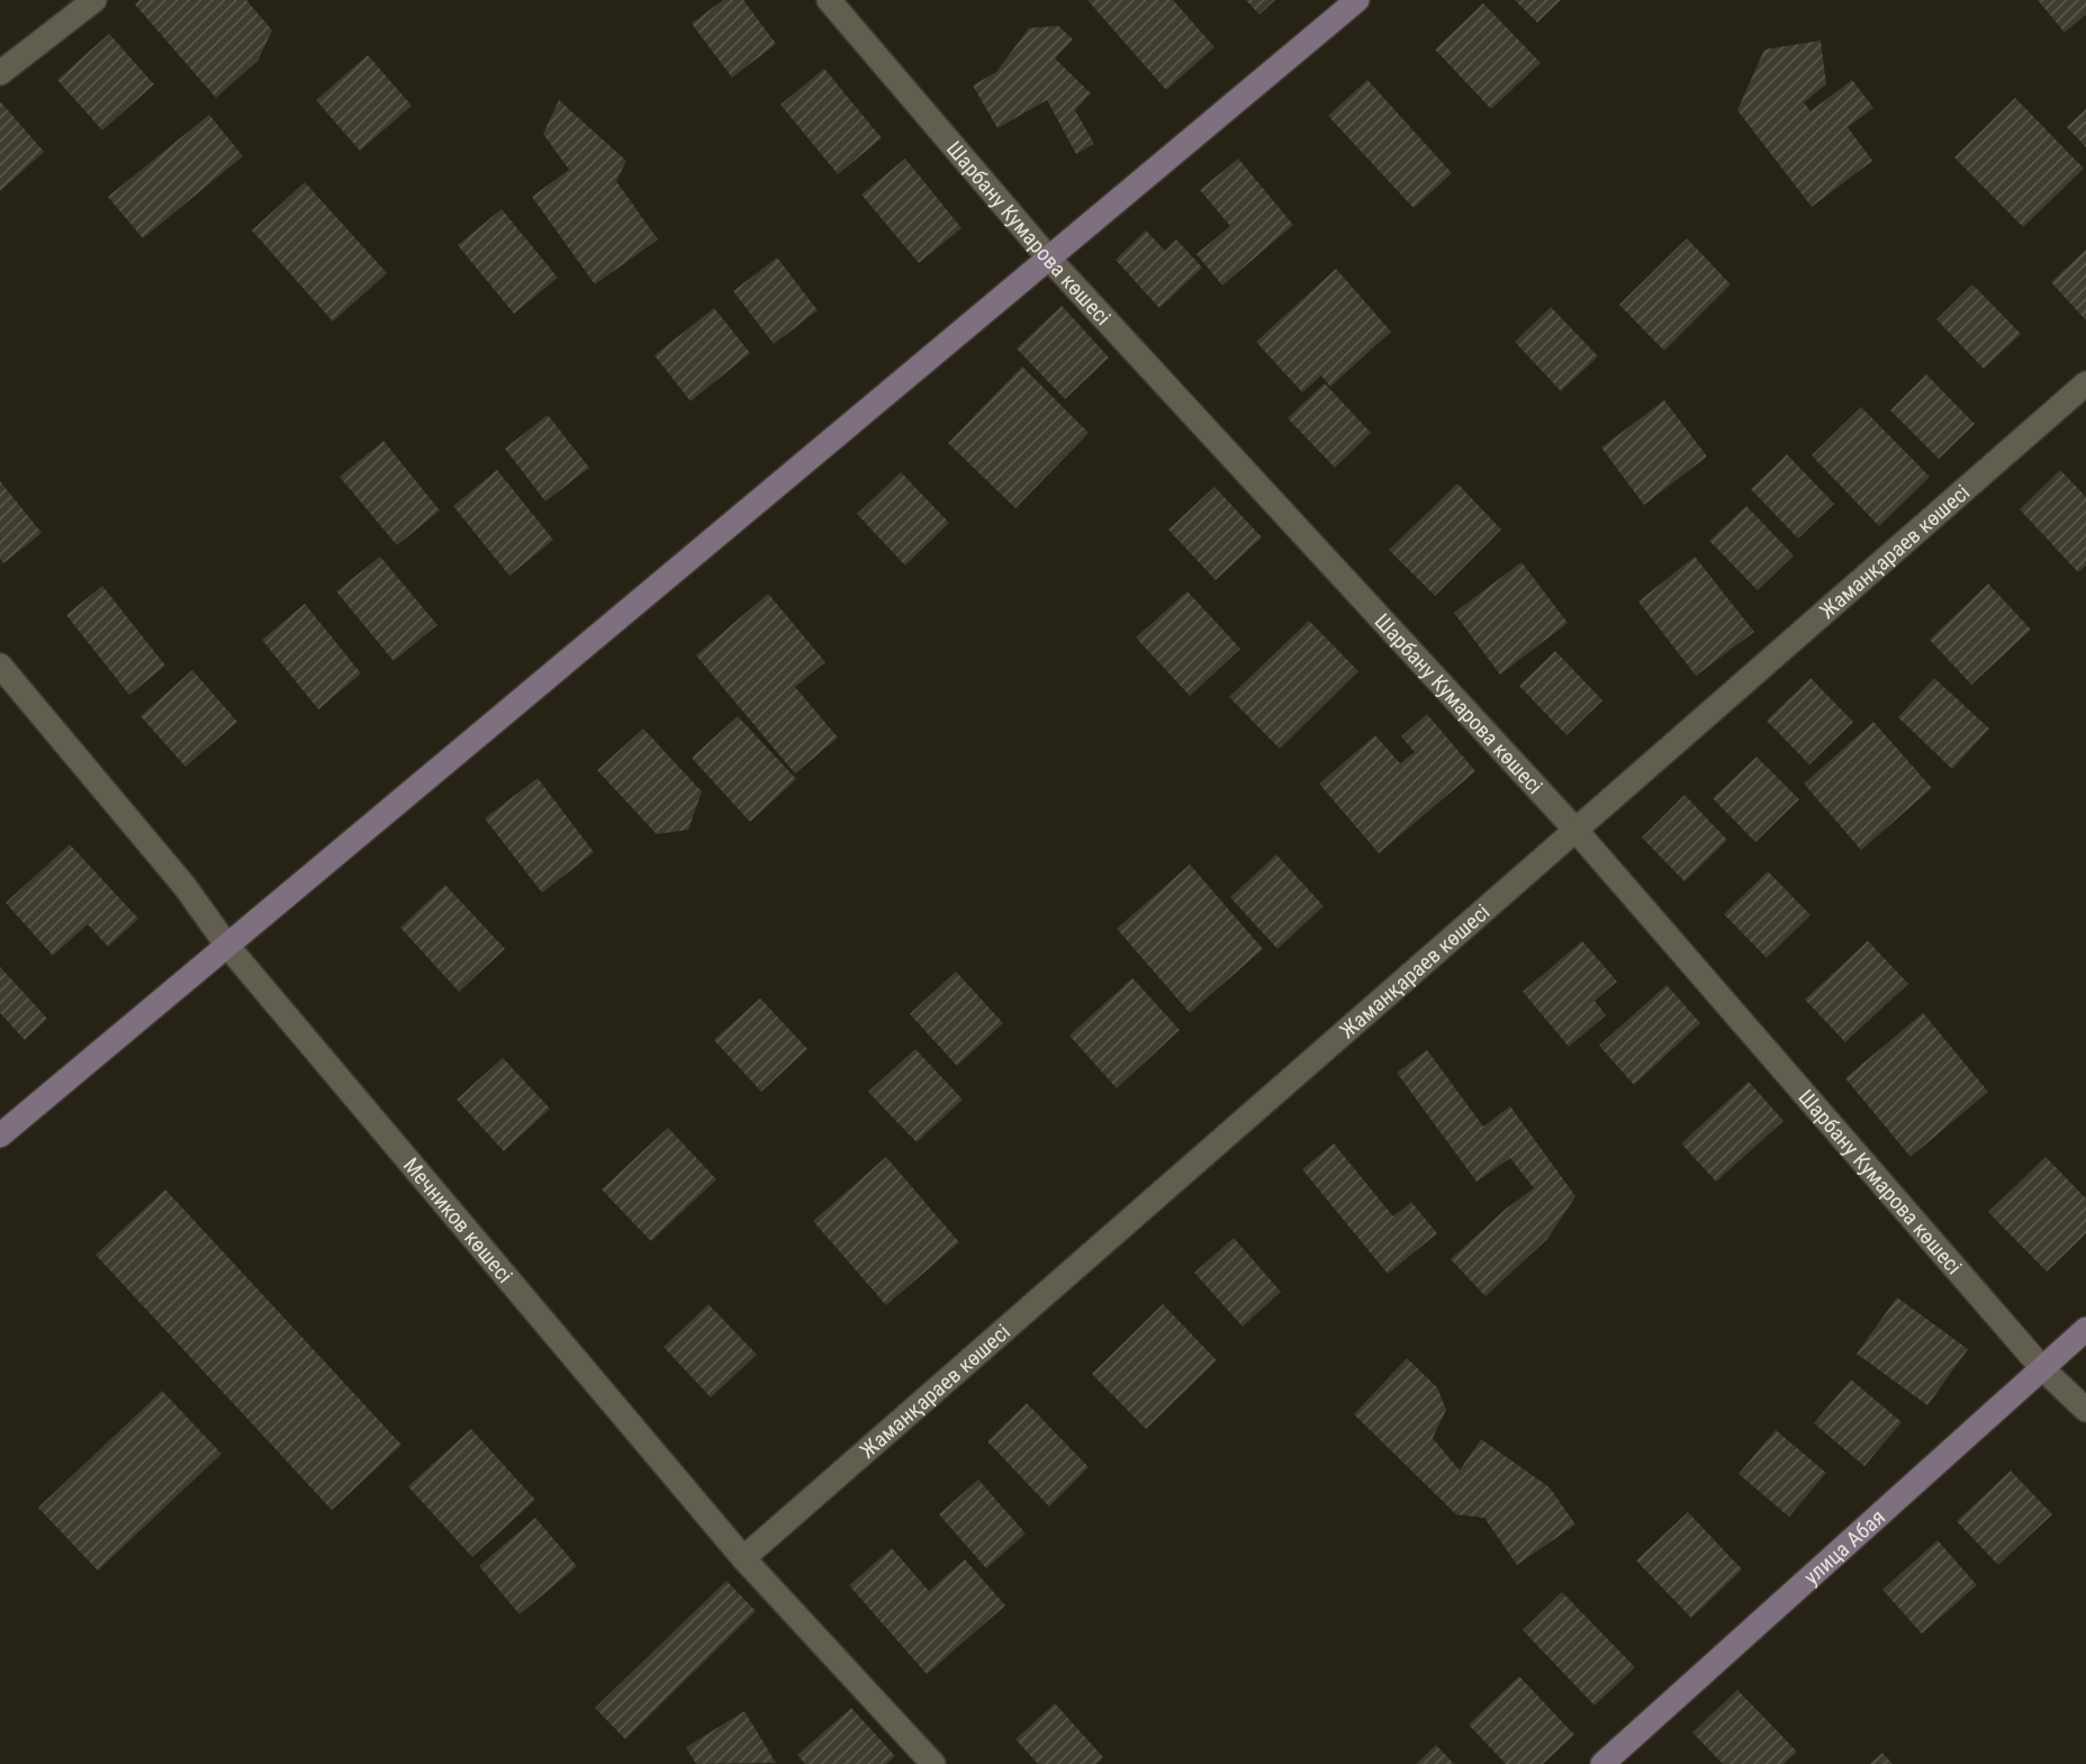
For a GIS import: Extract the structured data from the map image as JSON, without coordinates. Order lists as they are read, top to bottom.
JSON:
{
  "streets": {
    "main road": ["улица Абая"],
    "street": ["Шарбану Кумарова көшесі", "Жаманқараев көшесі", "Мечников көшесі"]
  },
  "crossings": [
    ["Шарбану Кумарова көшесі", "Жаманқараев көшесі"],
    ["Шарбану Кумарова көшесі", "улица Абая"],
    ["Жаманқараев көшесі", "Мечников көшесі"]
  ]
}
